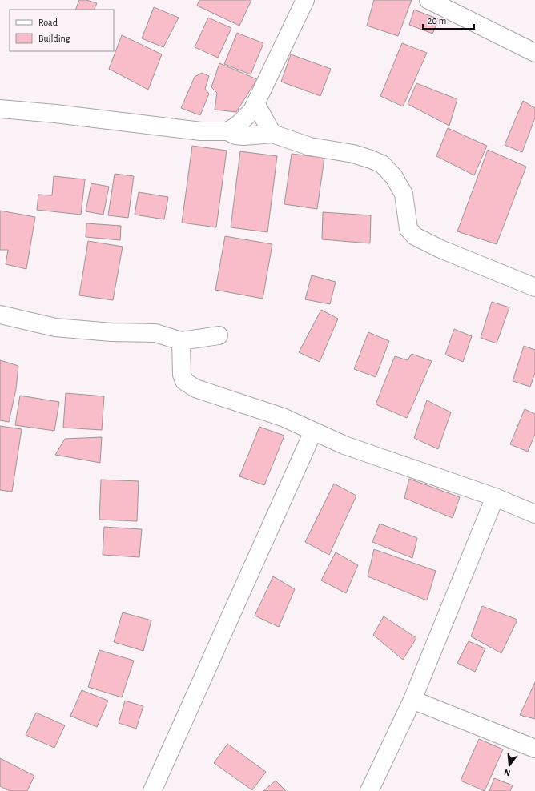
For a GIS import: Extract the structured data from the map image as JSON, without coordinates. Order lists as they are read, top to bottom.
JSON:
{
  "legend": ["Road", "Building"],
  "scale_bar": "20 m",
  "north": "bottom"
}
